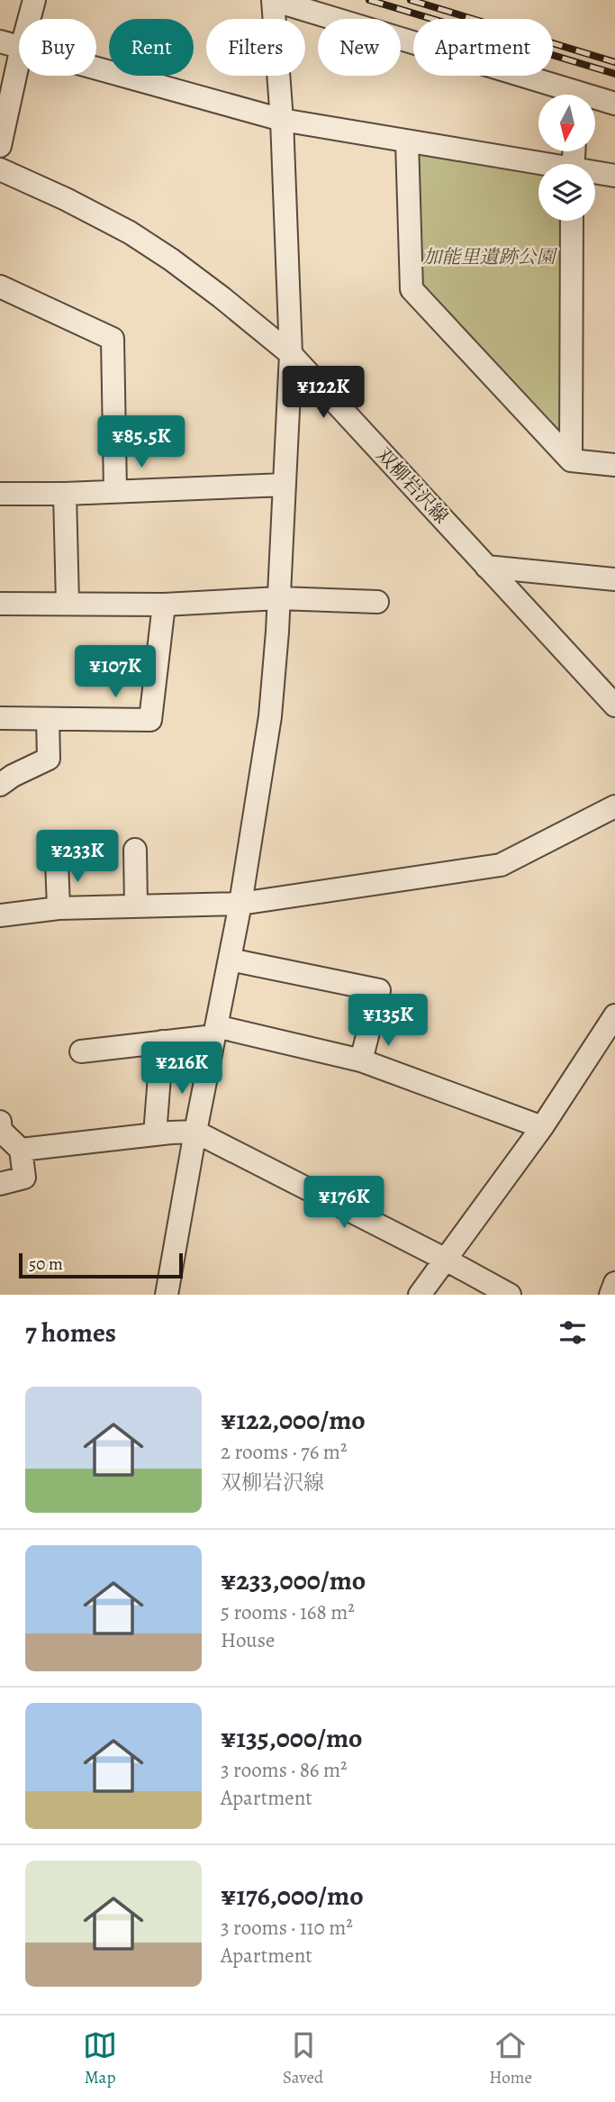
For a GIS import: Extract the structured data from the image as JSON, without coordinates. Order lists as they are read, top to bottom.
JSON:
{
  "streets": {
    "street": ["双柳岩沢線"]
  },
  "parks": ["加能里遺跡公園"],
  "scale_bar": "50 m",
  "north": "bottom",
  "page": {
    "chip": [
      "Buy",
      "Rent",
      "Filters",
      "New",
      "Apartment"
    ],
    "price": [
      "¥122K",
      "¥85.5K",
      "¥107K",
      "¥233K",
      "¥135K",
      "¥216K",
      "¥176K"
    ],
    "scale": "50 m",
    "heading": "7 homes",
    "list": [
      {
        "name": "¥122,000/mo",
        "note": "2 rooms · 76 m² · 双柳岩沢線"
      },
      {
        "name": "¥233,000/mo",
        "note": "5 rooms · 168 m² · House"
      },
      {
        "name": "¥135,000/mo",
        "note": "3 rooms · 86 m² · Apartment"
      },
      {
        "name": "¥176,000/mo",
        "note": "3 rooms · 110 m² · Apartment"
      }
    ],
    "tabs": ["Map", "Saved", "Home"]
  }
}
